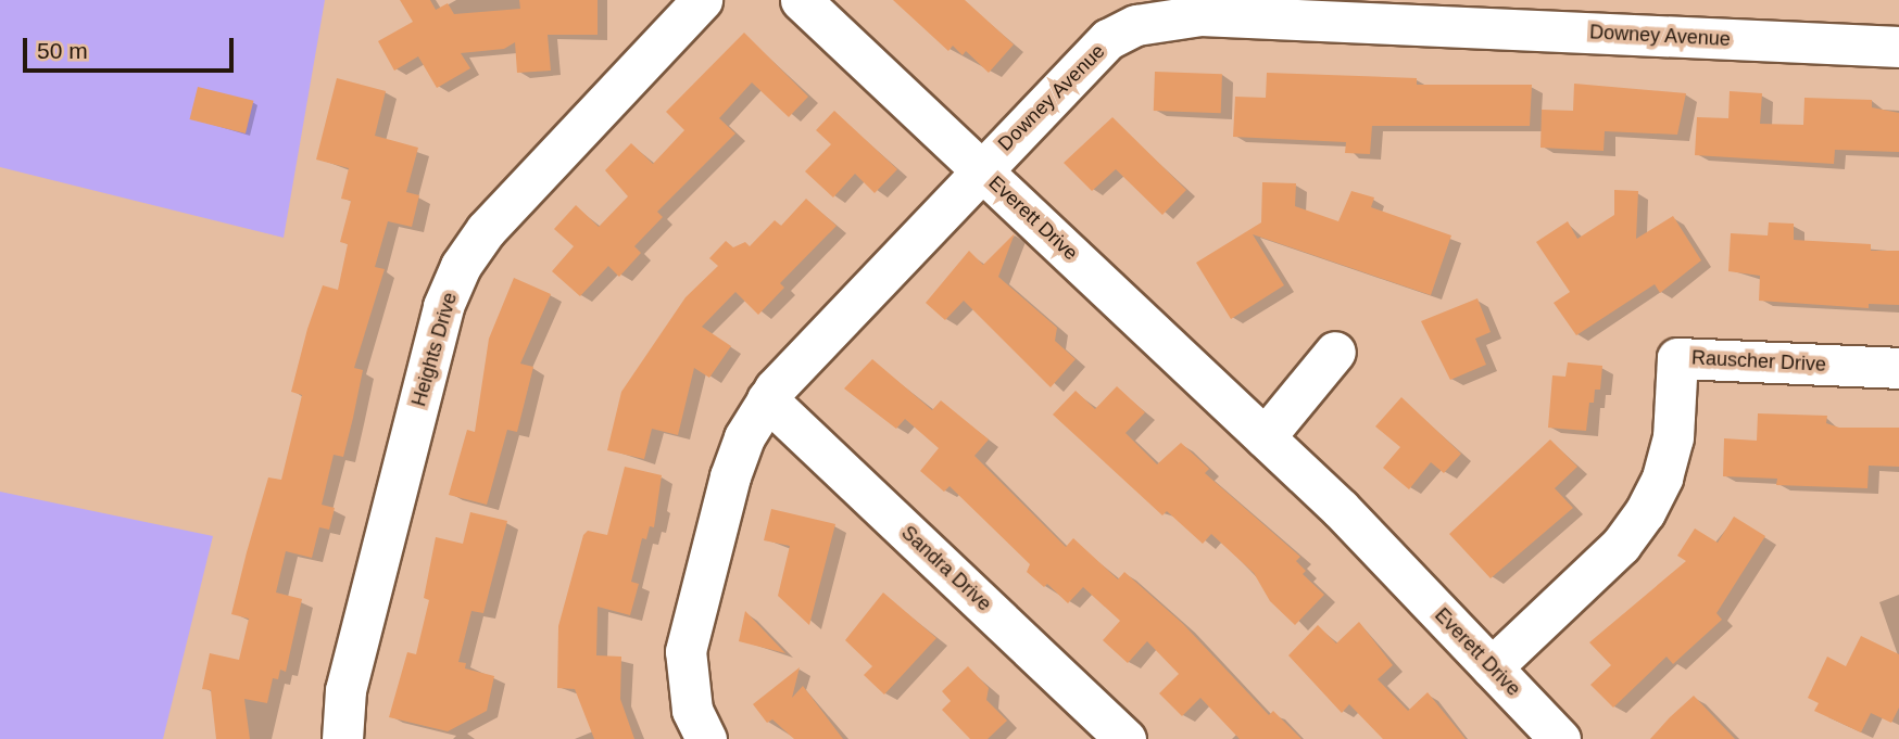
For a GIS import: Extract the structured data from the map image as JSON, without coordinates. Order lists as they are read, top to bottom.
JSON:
{
  "streets": {
    "street": [
      "Downey Avenue",
      "Everett Drive",
      "Heights Drive",
      "Rauscher Drive",
      "Sandra Drive"
    ]
  },
  "crossings": [
    ["Downey Avenue", "Everett Drive"],
    ["Downey Avenue", "Sandra Drive"],
    ["Everett Drive", "Rauscher Drive"]
  ],
  "scale_bar": "50 m"
}
